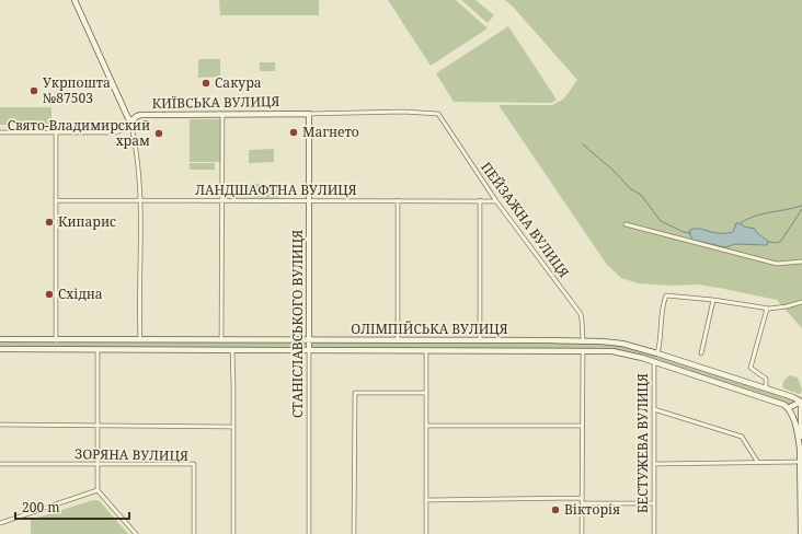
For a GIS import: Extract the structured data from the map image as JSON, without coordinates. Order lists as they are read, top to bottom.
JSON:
{
  "streets": {
    "main road": [
      "КИЇВСЬКА ВУЛИЦЯ",
      "СТАНІСЛАВСЬКОГО ВУЛИЦЯ",
      "ОЛІМПІЙСЬКА ВУЛИЦЯ",
      "БЕСТУЖЕВА ВУЛИЦЯ"
    ],
    "street": ["ЛАНДШАФТНА ВУЛИЦЯ", "ПЕЙЗАЖНА ВУЛИЦЯ", "ЗОРЯНА ВУЛИЦЯ"]
  },
  "crossings": [
    ["КИЇВСЬКА ВУЛИЦЯ", "ПЕЙЗАЖНА ВУЛИЦЯ"],
    ["КИЇВСЬКА ВУЛИЦЯ", "СТАНІСЛАВСЬКОГО ВУЛИЦЯ"],
    ["ЛАНДШАФТНА ВУЛИЦЯ", "ПЕЙЗАЖНА ВУЛИЦЯ"],
    ["ЛАНДШАФТНА ВУЛИЦЯ", "СТАНІСЛАВСЬКОГО ВУЛИЦЯ"],
    ["ПЕЙЗАЖНА ВУЛИЦЯ", "ОЛІМПІЙСЬКА ВУЛИЦЯ"],
    ["СТАНІСЛАВСЬКОГО ВУЛИЦЯ", "ОЛІМПІЙСЬКА ВУЛИЦЯ"],
    ["ОЛІМПІЙСЬКА ВУЛИЦЯ", "БЕСТУЖЕВА ВУЛИЦЯ"]
  ],
  "places": [
    "Сакура",
    "Укрпошта №87503",
    "Магнето",
    "Свято-Владимирский храм",
    "Кипарис",
    "Східна",
    "Вікторія"
  ],
  "scale_bar": "200 m"
}
